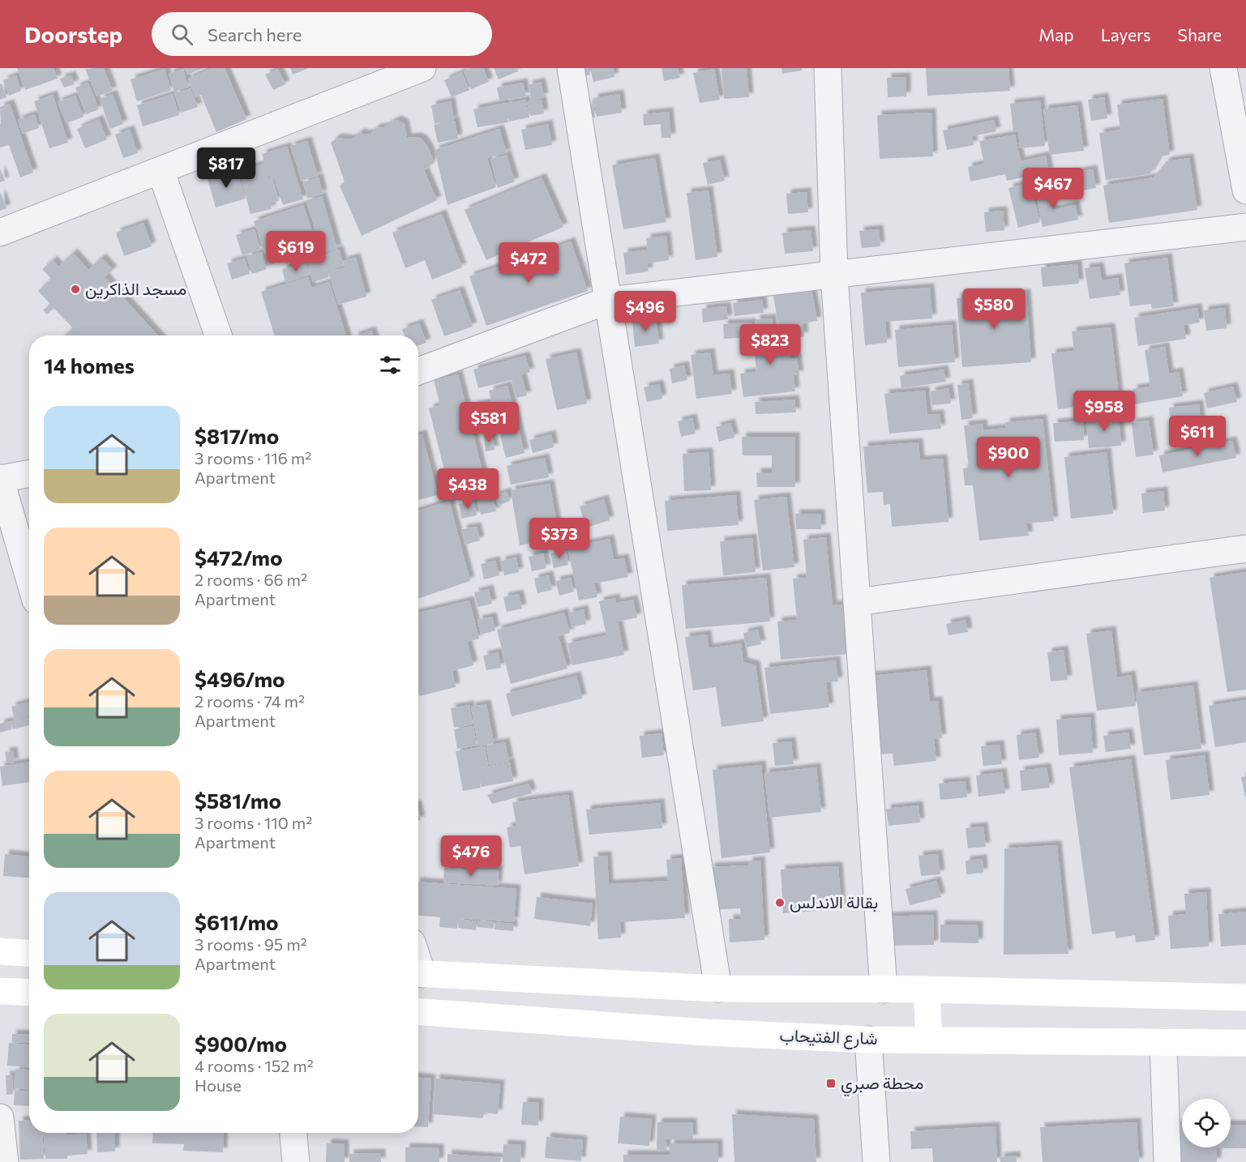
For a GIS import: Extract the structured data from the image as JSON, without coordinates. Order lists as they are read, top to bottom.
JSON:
{
  "streets": {
    "main road": ["شارع الفتيحاب"]
  },
  "places": {
    "other": ["مسجد الذاكرين", "بقالة الاندلس"],
    "transit": ["محطة صبري"]
  },
  "page": {
    "header": "Doorstep",
    "search": "Search here",
    "nav": ["Map", "Layers", "Share"],
    "price": [
      "$817",
      "$467",
      "$619",
      "$472",
      "$580",
      "$496",
      "$823",
      "$958",
      "$581",
      "$611",
      "$900",
      "$438",
      "$373",
      "$476"
    ],
    "heading": "14 homes",
    "list": [
      {
        "name": "$817/mo",
        "note": "3 rooms · 116 m² · Apartment"
      },
      {
        "name": "$472/mo",
        "note": "2 rooms · 66 m² · Apartment"
      },
      {
        "name": "$496/mo",
        "note": "2 rooms · 74 m² · Apartment"
      },
      {
        "name": "$581/mo",
        "note": "3 rooms · 110 m² · Apartment"
      },
      {
        "name": "$611/mo",
        "note": "3 rooms · 95 m² · Apartment"
      },
      {
        "name": "$900/mo",
        "note": "4 rooms · 152 m² · House"
      }
    ]
  }
}
